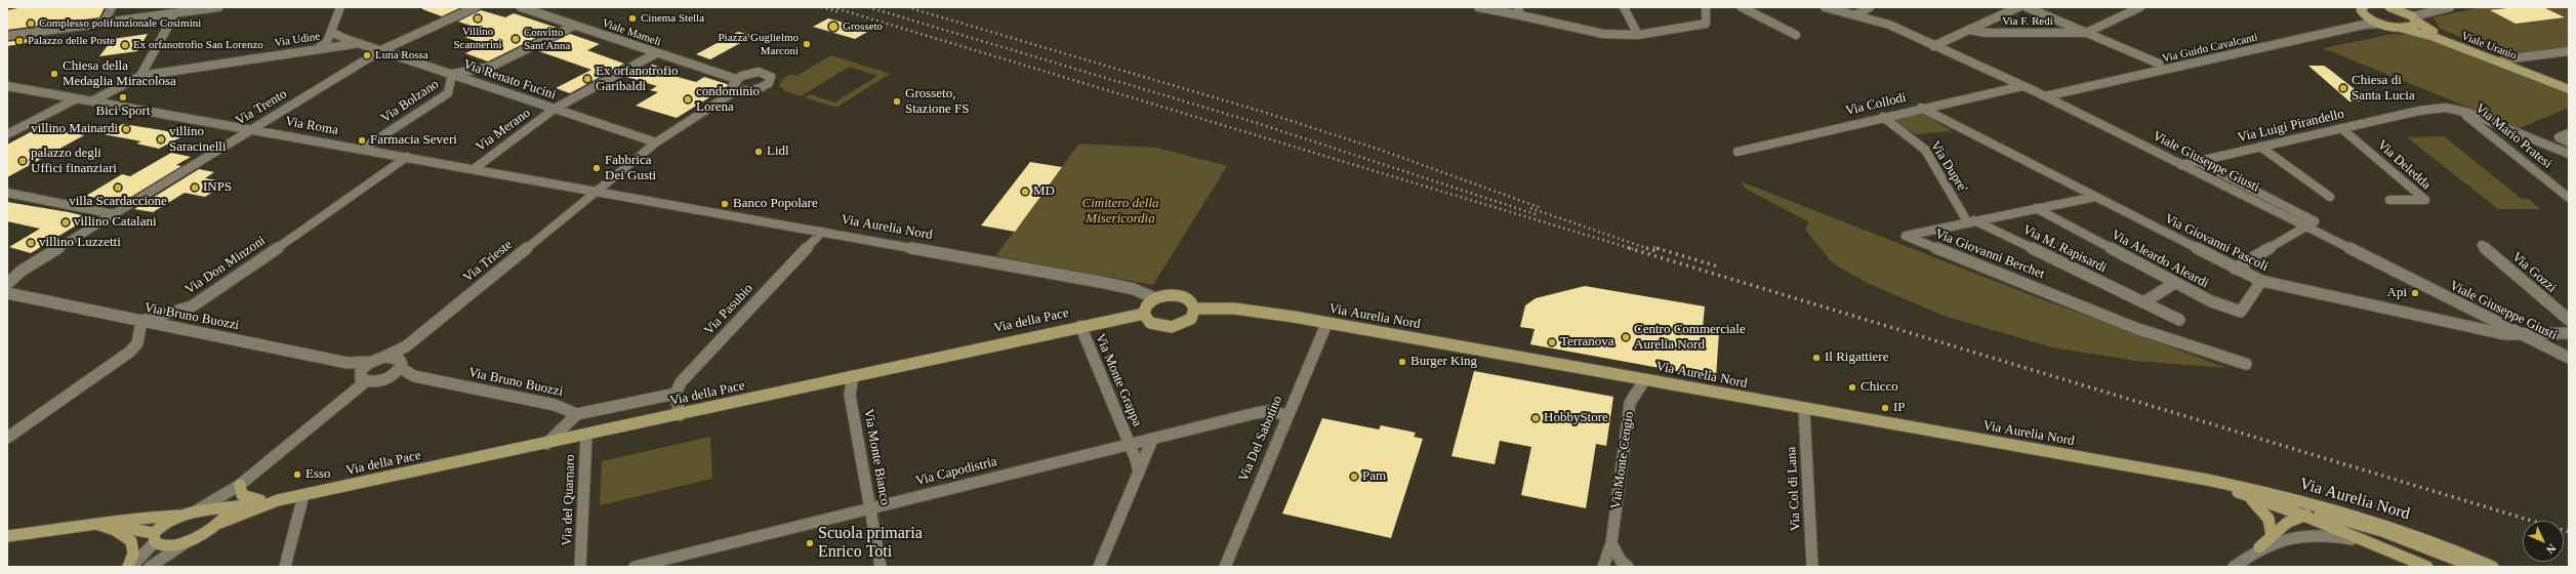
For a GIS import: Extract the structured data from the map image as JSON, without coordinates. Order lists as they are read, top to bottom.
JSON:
{
  "streets": {
    "main road": ["Viale Uranio", "Via Aurelia Nord", "Via della Pace"],
    "street": [
      "Via F. Redi",
      "Viale Mameli",
      "Via Udine",
      "Via Guido Cavalcanti",
      "Via Renato Fucini",
      "Via Bolzano",
      "Via Collodi",
      "Via Trento",
      "Via Roma",
      "Via Luigi Pirandello",
      "Via Merano",
      "Via Mario Pratesi",
      "Viale Giuseppe Giusti",
      "Via Deledda",
      "Via Dupre'",
      "Via Giovanni Pascoli",
      "Via M. Rapisardi",
      "Via Giovanni Berchet",
      "Via Aleardo Aleardi",
      "Via Trieste",
      "Via Don Minzoni",
      "Via Gozzi",
      "Via Pasubio",
      "Via Bruno Buozzi",
      "Via Monte Grappa",
      "Via Del Sabotino",
      "Via Monte Bianco",
      "Via Monte Cengio",
      "Via Capodistria",
      "Via Col di Lana",
      "Via del Quarnaro"
    ]
  },
  "crossings": [
    ["Viale Mameli", "Via Bolzano"],
    ["Viale Mameli", "Via Merano"],
    ["Via Udine", "Via Renato Fucini"],
    ["Viale Uranio", "Via Guido Cavalcanti"],
    ["Via Guido Cavalcanti", "Viale Giuseppe Giusti"],
    ["Via Renato Fucini", "Via Bolzano"],
    ["Via Renato Fucini", "Via Trento"],
    ["Via Renato Fucini", "Via Merano"],
    ["Via Renato Fucini", "Via Trieste"],
    ["Via Bolzano", "Via Roma"],
    ["Via Collodi", "Viale Giuseppe Giusti"],
    ["Via Collodi", "Via Dupre'"],
    ["Via Collodi", "Via Giovanni Pascoli"],
    ["Via Trento", "Via Roma"],
    ["Via Roma", "Via Merano"],
    ["Via Roma", "Via Aurelia Nord"],
    ["Via Roma", "Via Trieste"],
    ["Via Roma", "Via Don Minzoni"],
    ["Via Luigi Pirandello", "Via Mario Pratesi"],
    ["Via Luigi Pirandello", "Viale Giuseppe Giusti"],
    ["Via Luigi Pirandello", "Via Deledda"],
    ["Viale Giuseppe Giusti", "Via Giovanni Pascoli"],
    ["Via Dupre'", "Via M. Rapisardi"],
    ["Via Dupre'", "Via Giovanni Berchet"],
    ["Via Aurelia Nord", "Via Pasubio"],
    ["Via Aurelia Nord", "Via della Pace"],
    ["Via Aurelia Nord", "Via Del Sabotino"],
    ["Via Aurelia Nord", "Via Monte Cengio"],
    ["Via Aurelia Nord", "Via Col di Lana"],
    ["Via Giovanni Pascoli", "Via Giovanni Berchet"],
    ["Via Giovanni Pascoli", "Via Aleardo Aleardi"],
    ["Via M. Rapisardi", "Via Giovanni Berchet"],
    ["Via Giovanni Berchet", "Via Aleardo Aleardi"],
    ["Via Trieste", "Via Bruno Buozzi"],
    ["Via Don Minzoni", "Via Bruno Buozzi"],
    ["Via della Pace", "Via Monte Grappa"],
    ["Via della Pace", "Via Monte Bianco"],
    ["Via della Pace", "Via del Quarnaro"],
    ["Via Monte Grappa", "Via Capodistria"],
    ["Via Del Sabotino", "Via Capodistria"],
    ["Via Monte Bianco", "Via Capodistria"]
  ],
  "parks": ["Cimitero della Misericordia"],
  "places": [
    "Villino Scannerini",
    "Cinema Stella",
    "Complesso polifunzionale Cosimini",
    "Grosseto",
    "Convitto Sant'Anna",
    "Palazzo delle Poste",
    "Piazza Guglielmo Marconi",
    "Ex orfanotrofio San Lorenzo",
    "Luna Rossa",
    "Chiesa della Medaglia Miracolosa",
    "Ex orfanotrofio Garibaldi",
    "Chiesa di Santa Lucia",
    "Bici Sport",
    "condominio Lorena",
    "Grosseto, Stazione FS",
    "villino Mainardi",
    "villino Saracinelli",
    "Farmacia Severi",
    "Lidl",
    "palazzo degli Uffici finanziari",
    "Fabbrica Dei Gusti",
    "villa Scardaccione",
    "INPS",
    "MD",
    "Banco Popolare",
    "villino Catalani",
    "villino Luzzetti",
    "Api",
    "Centro Commerciale Aurelia Nord",
    "Terranova",
    "Il Rigattiere",
    "Burger King",
    "Chicco",
    "IP",
    "HobbyStore",
    "Esso",
    "Pam",
    "Scuola primaria Enrico Toti"
  ],
  "north": "bottom right"
}
